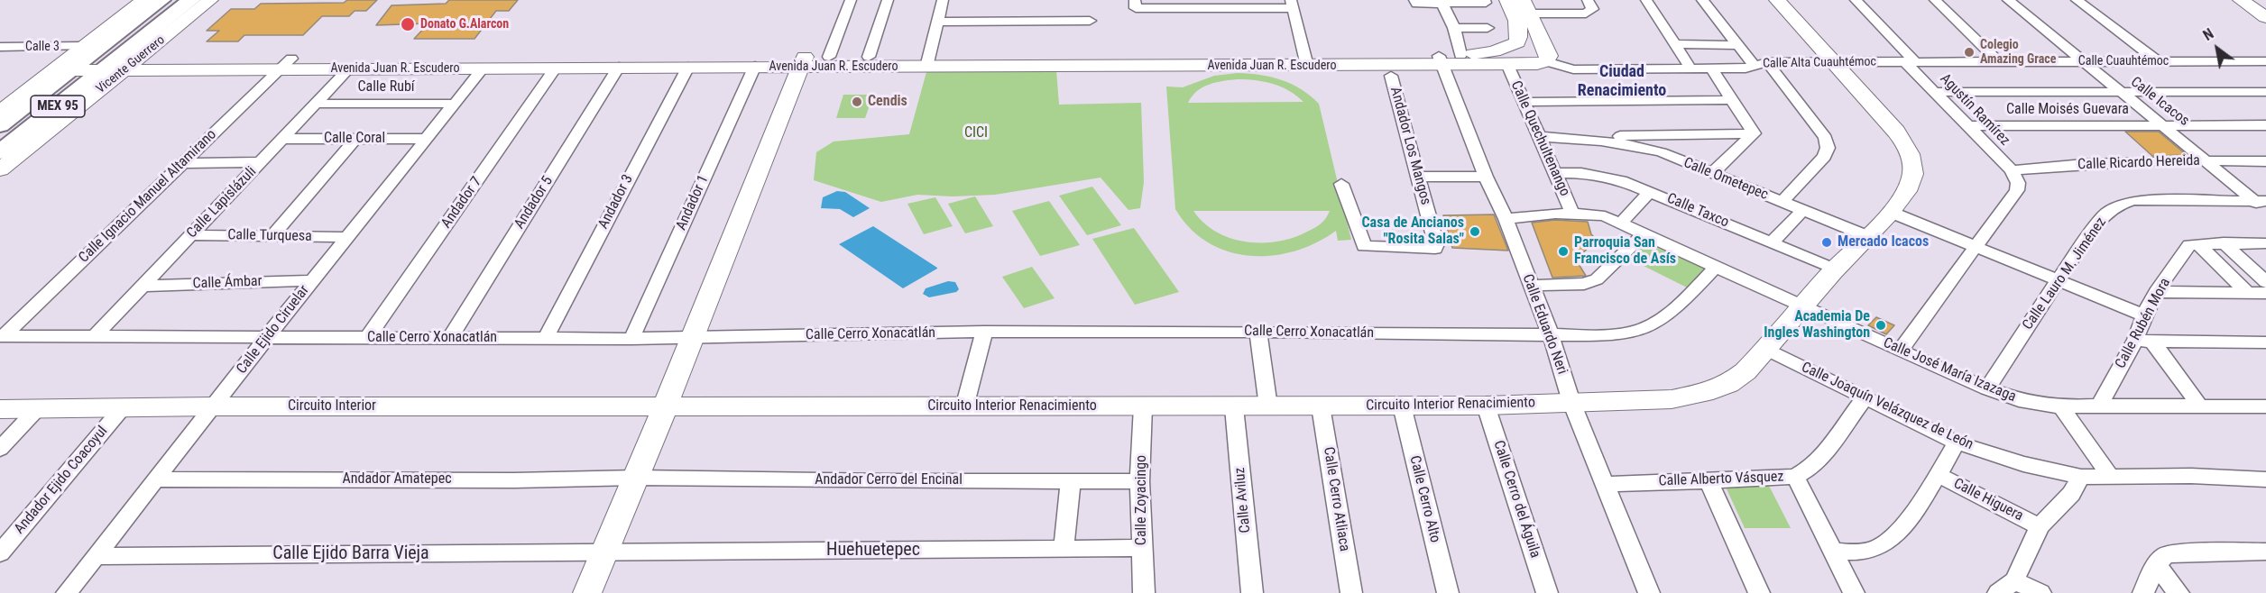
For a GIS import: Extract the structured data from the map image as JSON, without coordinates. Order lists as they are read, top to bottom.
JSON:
{
  "streets": {
    "main road": [
      "Vicente Guerrero",
      "Avenida Juan R. Escudero",
      "MEX 95",
      "Circuito Interior Renacimiento",
      "Circuito Interior"
    ],
    "street": [
      "Calle 3",
      "Calle Cuauhtémoc",
      "Calle Alta Cuauhtémoc",
      "Calle Rubí",
      "Calle Icacos",
      "Agustín Ramírez",
      "Calle Moisés Guevara",
      "Calle Coral",
      "Calle Quechultenango",
      "Andador Los Mangos",
      "Calle Ricardo Hereida",
      "Calle Ometepec",
      "Calle Ignacio Manuel Altamirano",
      "Andador 3",
      "Calle Lapislázuli",
      "Andador 7",
      "Andador 5",
      "Andador 1",
      "Calle Taxco",
      "Calle Turquesa",
      "Calle Lauro M. Jiménez",
      "Calle Ámbar",
      "Calle Rubén Mora",
      "Calle Eduardo Neri",
      "Calle Ejido Ciruelar",
      "Calle Cerro Xonacatlán",
      "Calle José María Izazaga",
      "Calle Joaquín Velázquez de León",
      "Andador Amatepec",
      "Calle Alberto Vásquez",
      "Andador Ejido Coacoyul",
      "Andador Cerro del Encinal",
      "Calle Cerro Atliaca",
      "Calle Cerro Alto",
      "Calle Cerro del Águila",
      "Calle Zoyacingo",
      "Calle Aviluz",
      "Calle Higuera",
      "Huehuetepec",
      "Calle Ejido Barra Vieja"
    ]
  },
  "crossings": [
    ["Calle 3", "Avenida Juan R. Escudero"],
    ["Calle 3", "MEX 95"],
    ["Calle Cuauhtémoc", "Calle Alta Cuauhtémoc"],
    ["Calle Cuauhtémoc", "Calle Icacos"],
    ["Calle Cuauhtémoc", "Agustín Ramírez"],
    ["Calle Alta Cuauhtémoc", "Avenida Juan R. Escudero"],
    ["Calle Alta Cuauhtémoc", "Agustín Ramírez"],
    ["Calle Alta Cuauhtémoc", "Circuito Interior Renacimiento"],
    ["Vicente Guerrero", "Avenida Juan R. Escudero"],
    ["Vicente Guerrero", "MEX 95"],
    ["Avenida Juan R. Escudero", "MEX 95"],
    ["Avenida Juan R. Escudero", "Calle Quechultenango"],
    ["Avenida Juan R. Escudero", "Calle Ignacio Manuel Altamirano"],
    ["Avenida Juan R. Escudero", "Andador 3"],
    ["Avenida Juan R. Escudero", "Calle Lapislázuli"],
    ["Avenida Juan R. Escudero", "Andador 7"],
    ["Avenida Juan R. Escudero", "Andador 5"],
    ["Avenida Juan R. Escudero", "Andador 1"],
    ["Avenida Juan R. Escudero", "Calle Eduardo Neri"],
    ["Avenida Juan R. Escudero", "Calle Ejido Ciruelar"],
    ["Calle Rubí", "Calle Lapislázuli"],
    ["Calle Rubí", "Calle Ejido Ciruelar"],
    ["Calle Icacos", "Calle Moisés Guevara"],
    ["Calle Icacos", "Calle Ricardo Hereida"],
    ["Calle Icacos", "Calle Lauro M. Jiménez"],
    ["Agustín Ramírez", "Calle Moisés Guevara"],
    ["Agustín Ramírez", "Calle Ricardo Hereida"],
    ["Calle Coral", "Calle Lapislázuli"],
    ["Calle Coral", "Calle Ejido Ciruelar"],
    ["Calle Quechultenango", "Calle Ometepec"],
    ["Calle Quechultenango", "Calle Taxco"],
    ["Calle Quechultenango", "Calle José María Izazaga"],
    ["Calle Ometepec", "Circuito Interior Renacimiento"],
    ["Calle Ignacio Manuel Altamirano", "Calle Cerro Xonacatlán"],
    ["Andador 3", "Calle Cerro Xonacatlán"],
    ["Calle Lapislázuli", "Calle Turquesa"],
    ["Calle Lapislázuli", "Calle Ámbar"],
    ["Calle Lapislázuli", "Calle Cerro Xonacatlán"],
    ["Andador 7", "Calle Cerro Xonacatlán"],
    ["Andador 5", "Calle Cerro Xonacatlán"],
    ["Andador 1", "Calle Cerro Xonacatlán"],
    ["Calle Taxco", "Circuito Interior Renacimiento"],
    ["Calle Turquesa", "Calle Ejido Ciruelar"],
    ["Calle Lauro M. Jiménez", "Calle José María Izazaga"],
    ["Calle Ámbar", "Calle Ejido Ciruelar"],
    ["Calle Rubén Mora", "Calle José María Izazaga"],
    ["Calle Eduardo Neri", "Calle Cerro Xonacatlán"],
    ["Calle Eduardo Neri", "Calle José María Izazaga"],
    ["Calle Eduardo Neri", "Circuito Interior Renacimiento"],
    ["Calle Eduardo Neri", "Calle Alberto Vásquez"],
    ["Calle Ejido Ciruelar", "Calle Cerro Xonacatlán"],
    ["Calle Ejido Ciruelar", "Circuito Interior"],
    ["Calle Ejido Ciruelar", "Andador Amatepec"],
    ["Calle Ejido Ciruelar", "Calle Ejido Barra Vieja"],
    ["Calle Cerro Xonacatlán", "Calle José María Izazaga"],
    ["Calle José María Izazaga", "Circuito Interior Renacimiento"],
    ["Circuito Interior Renacimiento", "Circuito Interior"],
    ["Circuito Interior Renacimiento", "Calle Joaquín Velázquez de León"],
    ["Circuito Interior Renacimiento", "Calle Cerro Atliaca"],
    ["Circuito Interior Renacimiento", "Calle Cerro Alto"],
    ["Circuito Interior Renacimiento", "Calle Cerro del Águila"],
    ["Circuito Interior Renacimiento", "Calle Zoyacingo"],
    ["Circuito Interior Renacimiento", "Calle Aviluz"],
    ["Circuito Interior", "Andador Ejido Coacoyul"],
    ["Calle Joaquín Velázquez de León", "Calle Alberto Vásquez"],
    ["Andador Amatepec", "Andador Cerro del Encinal"],
    ["Andador Cerro del Encinal", "Calle Zoyacingo"],
    ["Calle Zoyacingo", "Huehuetepec"],
    ["Huehuetepec", "Calle Ejido Barra Vieja"]
  ],
  "districts": ["Ciudad Renacimiento"],
  "parks": ["CICI"],
  "places": [
    "Donato G.Alarcon",
    "Colegio Amazing Grace",
    "Cendis",
    "Casa de Ancianos \"Rosita Salas\"",
    "Mercado Icacos",
    "Parroquia San Francisco de Asís",
    "Academia De Ingles Washington"
  ],
  "north": "top left"
}
